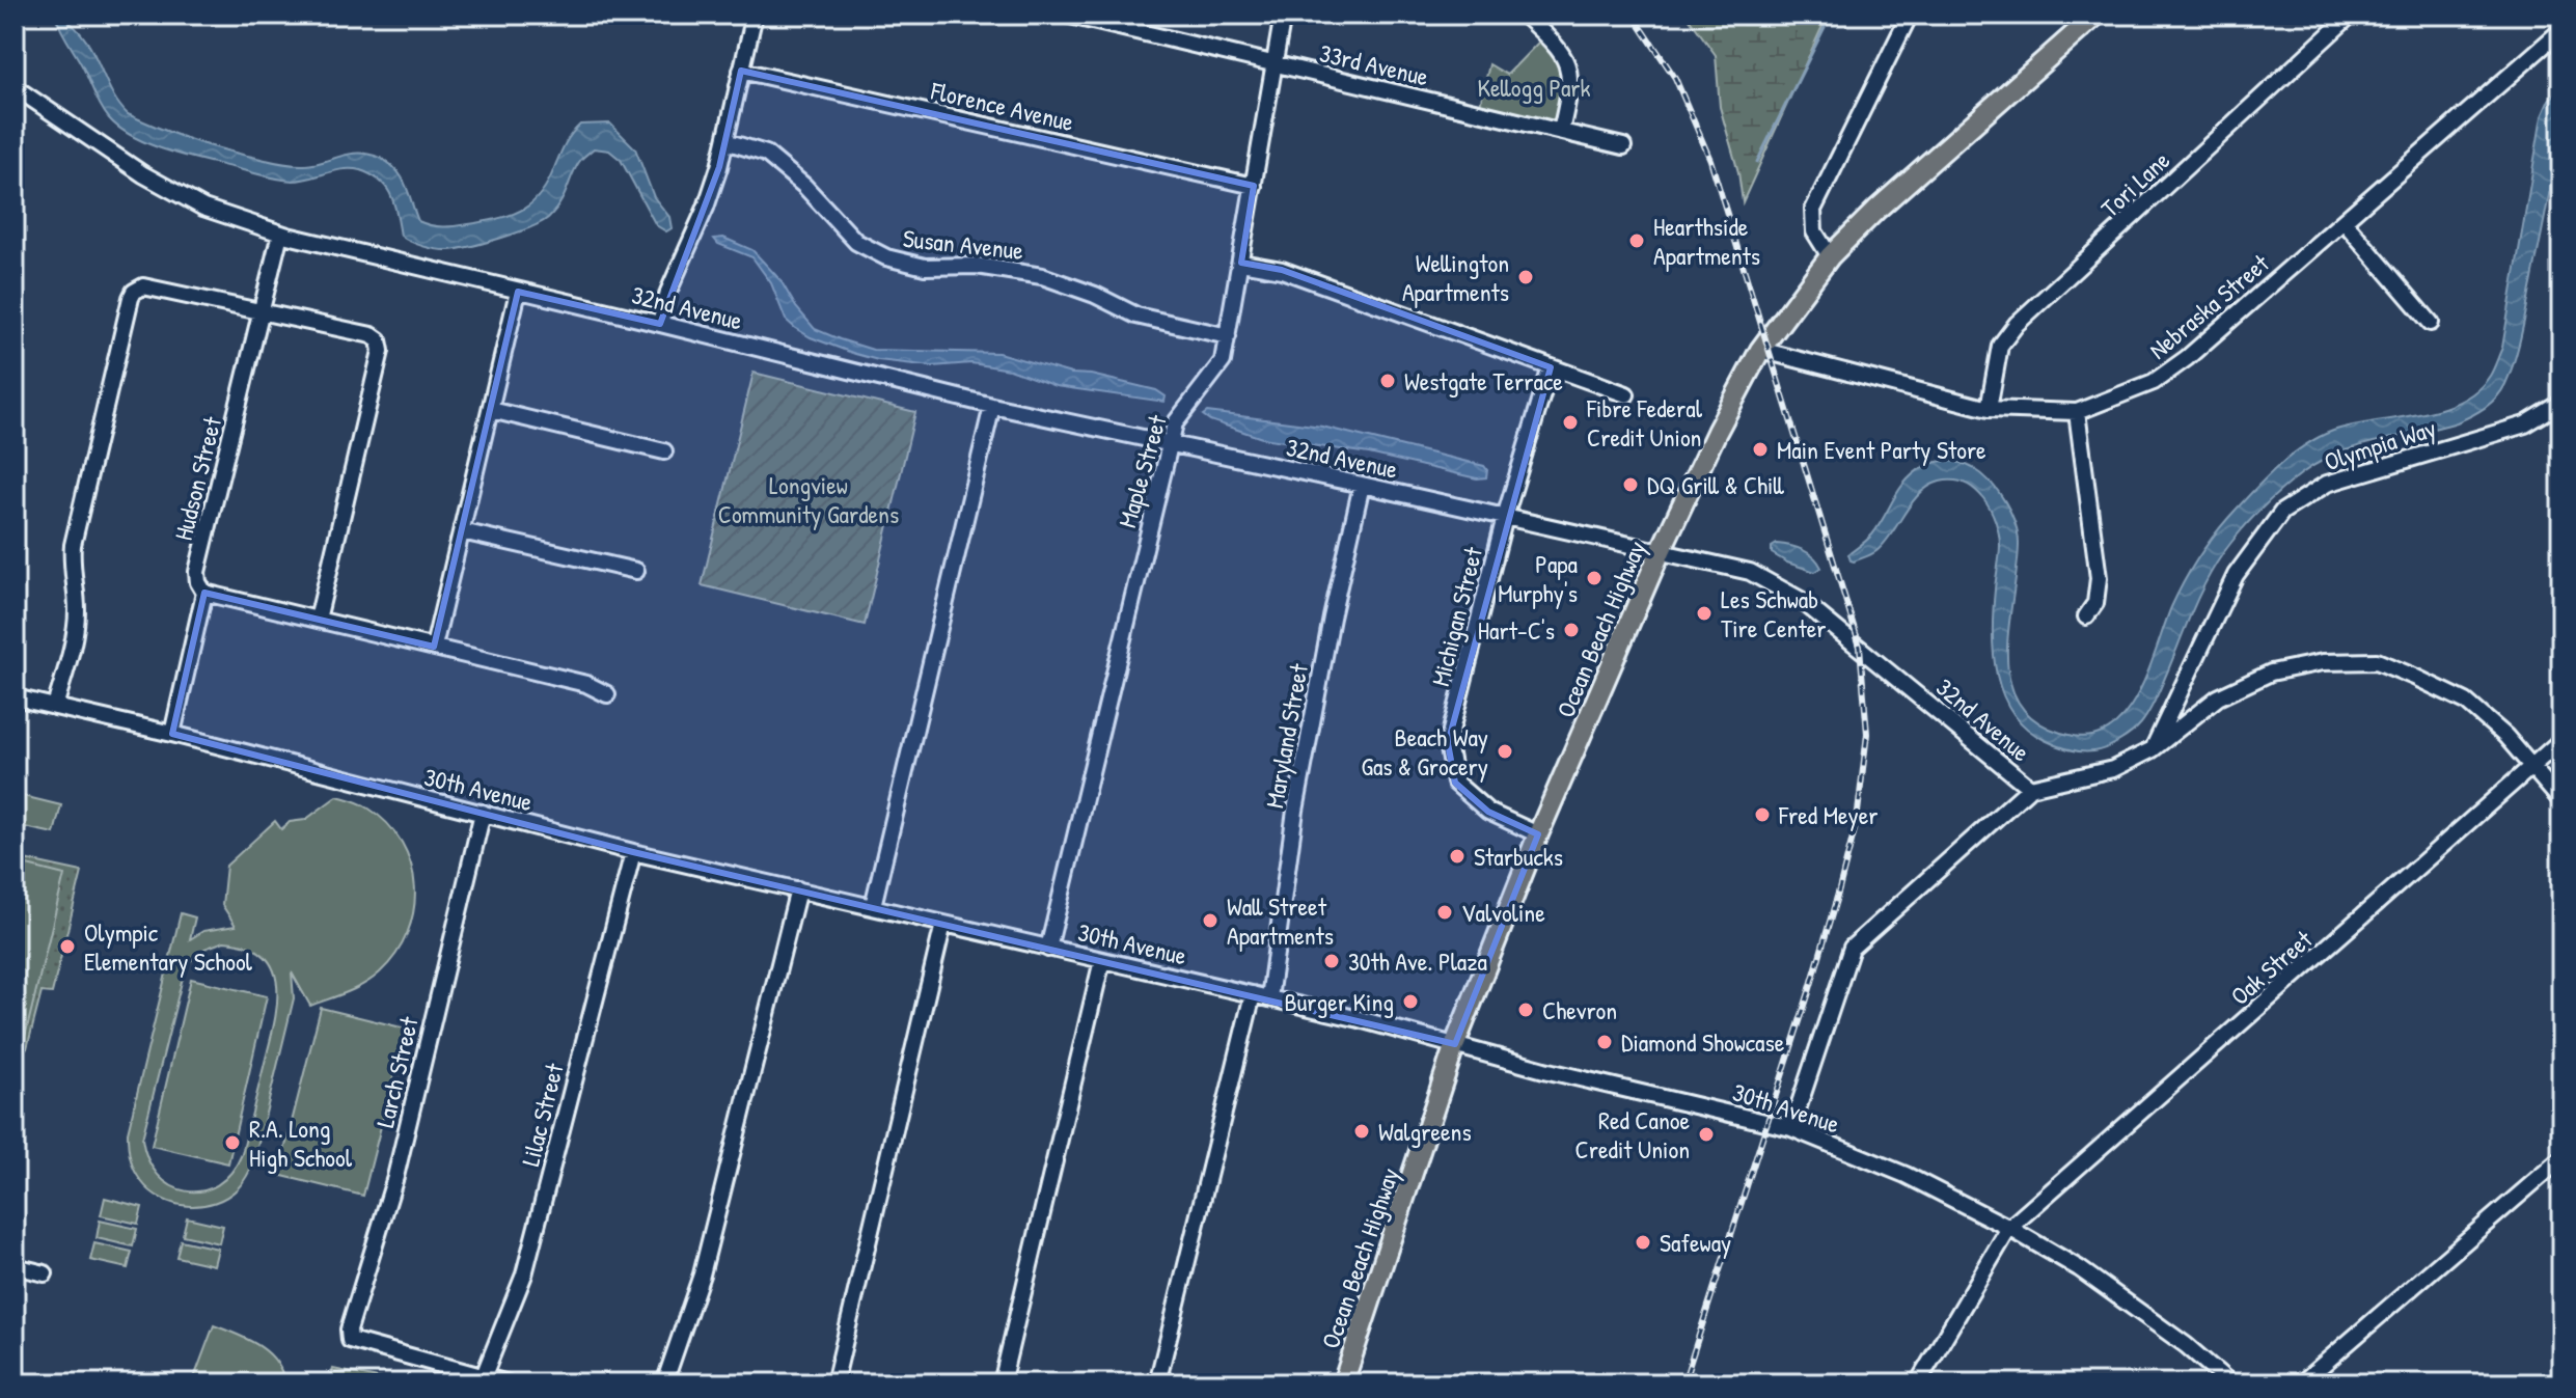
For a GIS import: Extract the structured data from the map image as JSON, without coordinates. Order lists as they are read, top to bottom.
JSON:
{
  "streets": {
    "main road": ["Ocean Beach Highway"],
    "street": [
      "33rd Avenue",
      "Florence Avenue",
      "Tori Lane",
      "Susan Avenue",
      "Nebraska Street",
      "32nd Avenue",
      "Olympia Way",
      "Maple Street",
      "Hudson Street",
      "Michigan Street",
      "Maryland Street",
      "30th Avenue",
      "Oak Street",
      "Larch Street",
      "Lilac Street"
    ]
  },
  "crossings": [
    ["33rd Avenue", "Maple Street"],
    ["Florence Avenue", "Maple Street"],
    ["Tori Lane", "Nebraska Street"],
    ["Susan Avenue", "Maple Street"],
    ["Nebraska Street", "Ocean Beach Highway"],
    ["32nd Avenue", "Olympia Way"],
    ["32nd Avenue", "Maple Street"],
    ["32nd Avenue", "Hudson Street"],
    ["32nd Avenue", "Michigan Street"],
    ["32nd Avenue", "Ocean Beach Highway"],
    ["32nd Avenue", "Maryland Street"],
    ["32nd Avenue", "Oak Street"],
    ["Maple Street", "30th Avenue"],
    ["Hudson Street", "30th Avenue"],
    ["Michigan Street", "Ocean Beach Highway"],
    ["Ocean Beach Highway", "30th Avenue"],
    ["Maryland Street", "30th Avenue"],
    ["30th Avenue", "Oak Street"],
    ["30th Avenue", "Larch Street"],
    ["30th Avenue", "Lilac Street"],
    ["Larch Street", "Lilac Street"]
  ],
  "parks": ["Kellogg Park", "Longview Community Gardens"],
  "places": [
    "Hearthside Apartments",
    "Wellington Apartments",
    "Westgate Terrace",
    "Fibre Federal Credit Union",
    "Main Event Party Store",
    "DQ Grill & Chill",
    "Papa Murphy's",
    "Les Schwab Tire Center",
    "Hart-C's",
    "Beach Way Gas & Grocery",
    "Fred Meyer",
    "Starbucks",
    "Valvoline",
    "Wall Street Apartments",
    "Olympic Elementary School",
    "30th Ave. Plaza",
    "Burger King",
    "Chevron",
    "Diamond Showcase",
    "Walgreens",
    "Red Canoe Credit Union",
    "R.A. Long High School",
    "Safeway"
  ]
}
